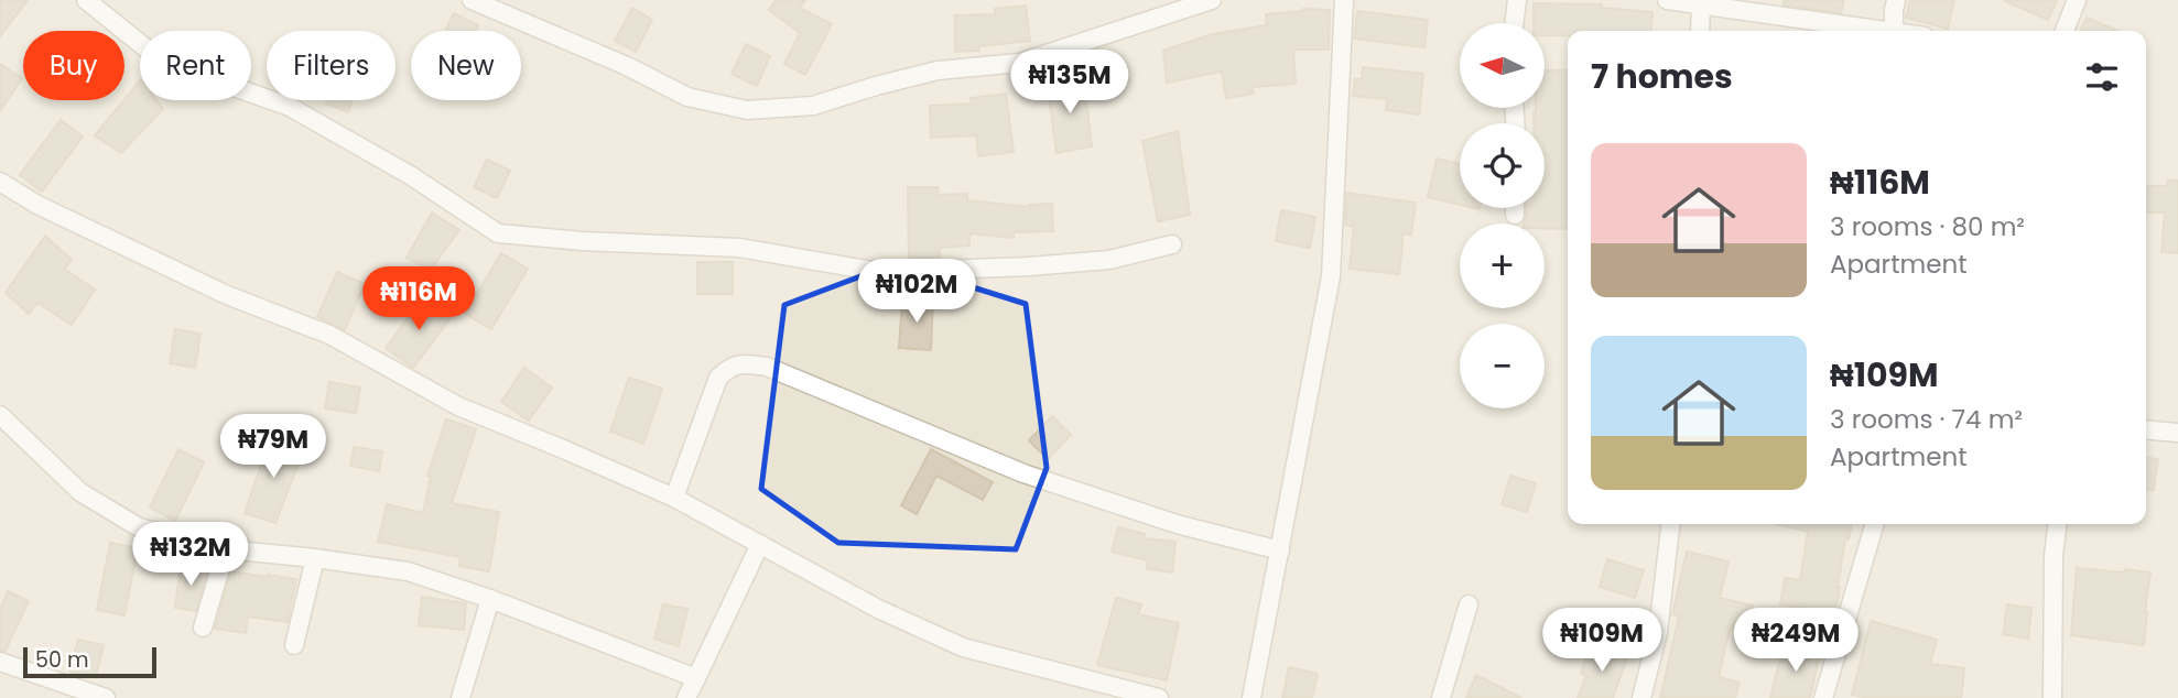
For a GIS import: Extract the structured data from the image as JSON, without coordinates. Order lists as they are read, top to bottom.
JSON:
{
  "scale_bar": "50 m",
  "north": "left",
  "page": {
    "map_buttons": ["+", "−"],
    "chip": [
      "Buy",
      "Rent",
      "Filters",
      "New"
    ],
    "heading": "7 homes",
    "price": [
      "₦135M",
      "₦102M",
      "₦116M",
      "₦79M",
      "₦132M",
      "₦109M",
      "₦249M"
    ],
    "list": [
      {
        "name": "₦116M",
        "note": "3 rooms · 80 m² · Apartment"
      },
      {
        "name": "₦109M",
        "note": "3 rooms · 74 m² · Apartment"
      }
    ],
    "scale": "50 m"
  }
}
